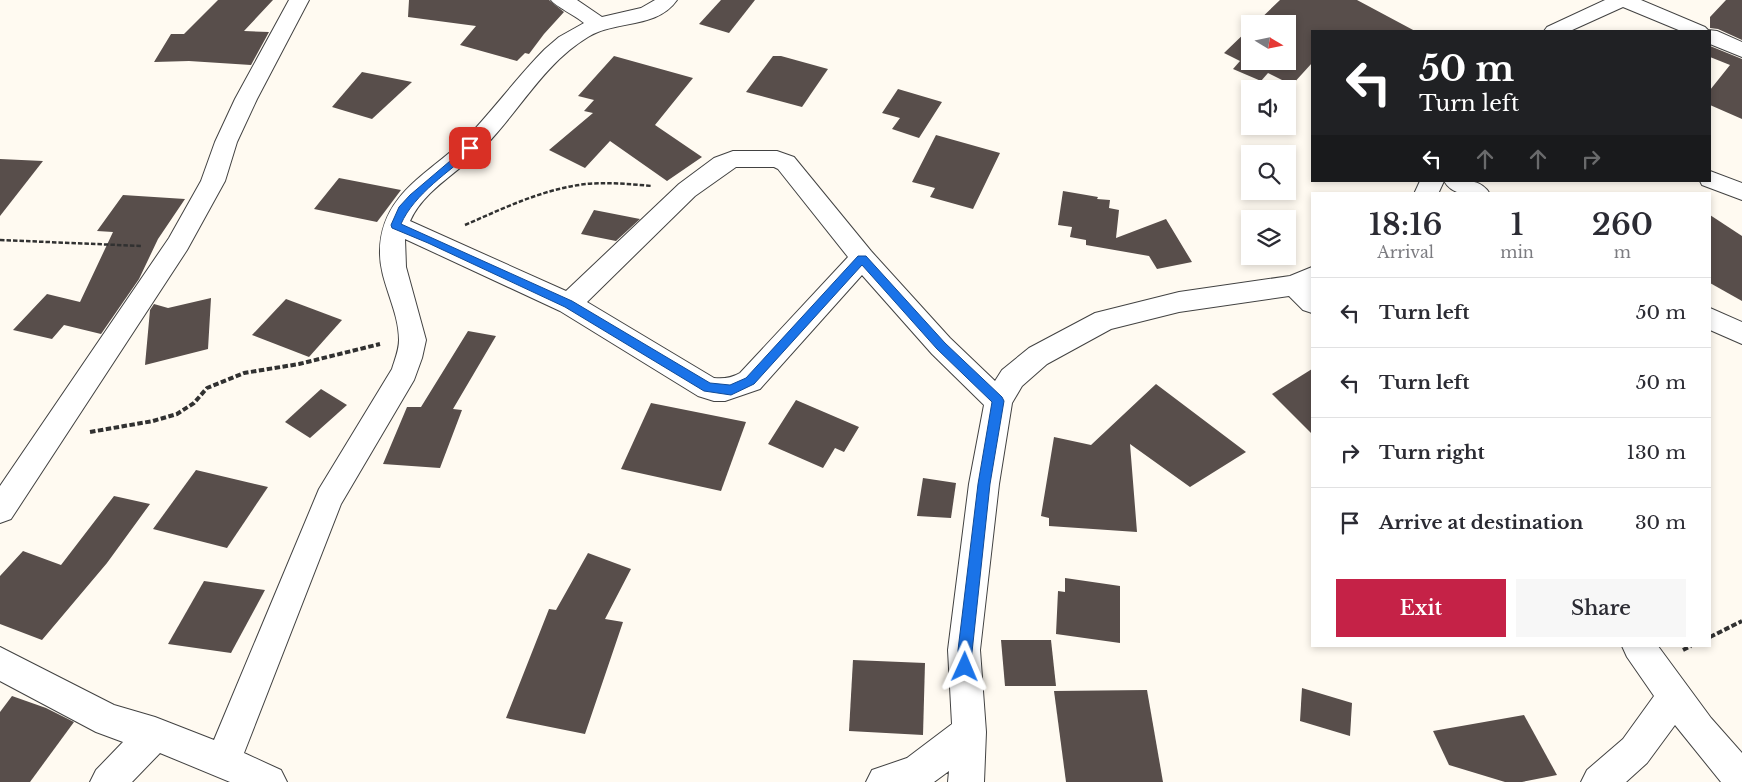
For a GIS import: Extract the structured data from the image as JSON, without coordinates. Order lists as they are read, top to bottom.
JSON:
{
  "north": "right",
  "page": {
    "turn": ["50 m", "Turn left"],
    "eta": [
      "18:16",
      "Arrival",
      "1",
      "min",
      "260",
      "m"
    ],
    "list": [
      {
        "name": "Turn left",
        "value": "50 m"
      },
      {
        "name": "Turn left",
        "value": "50 m"
      },
      {
        "name": "Turn right",
        "value": "130 m"
      },
      {
        "name": "Arrive at destination",
        "value": "30 m"
      }
    ],
    "buttons": ["Exit", "Share"]
  }
}
